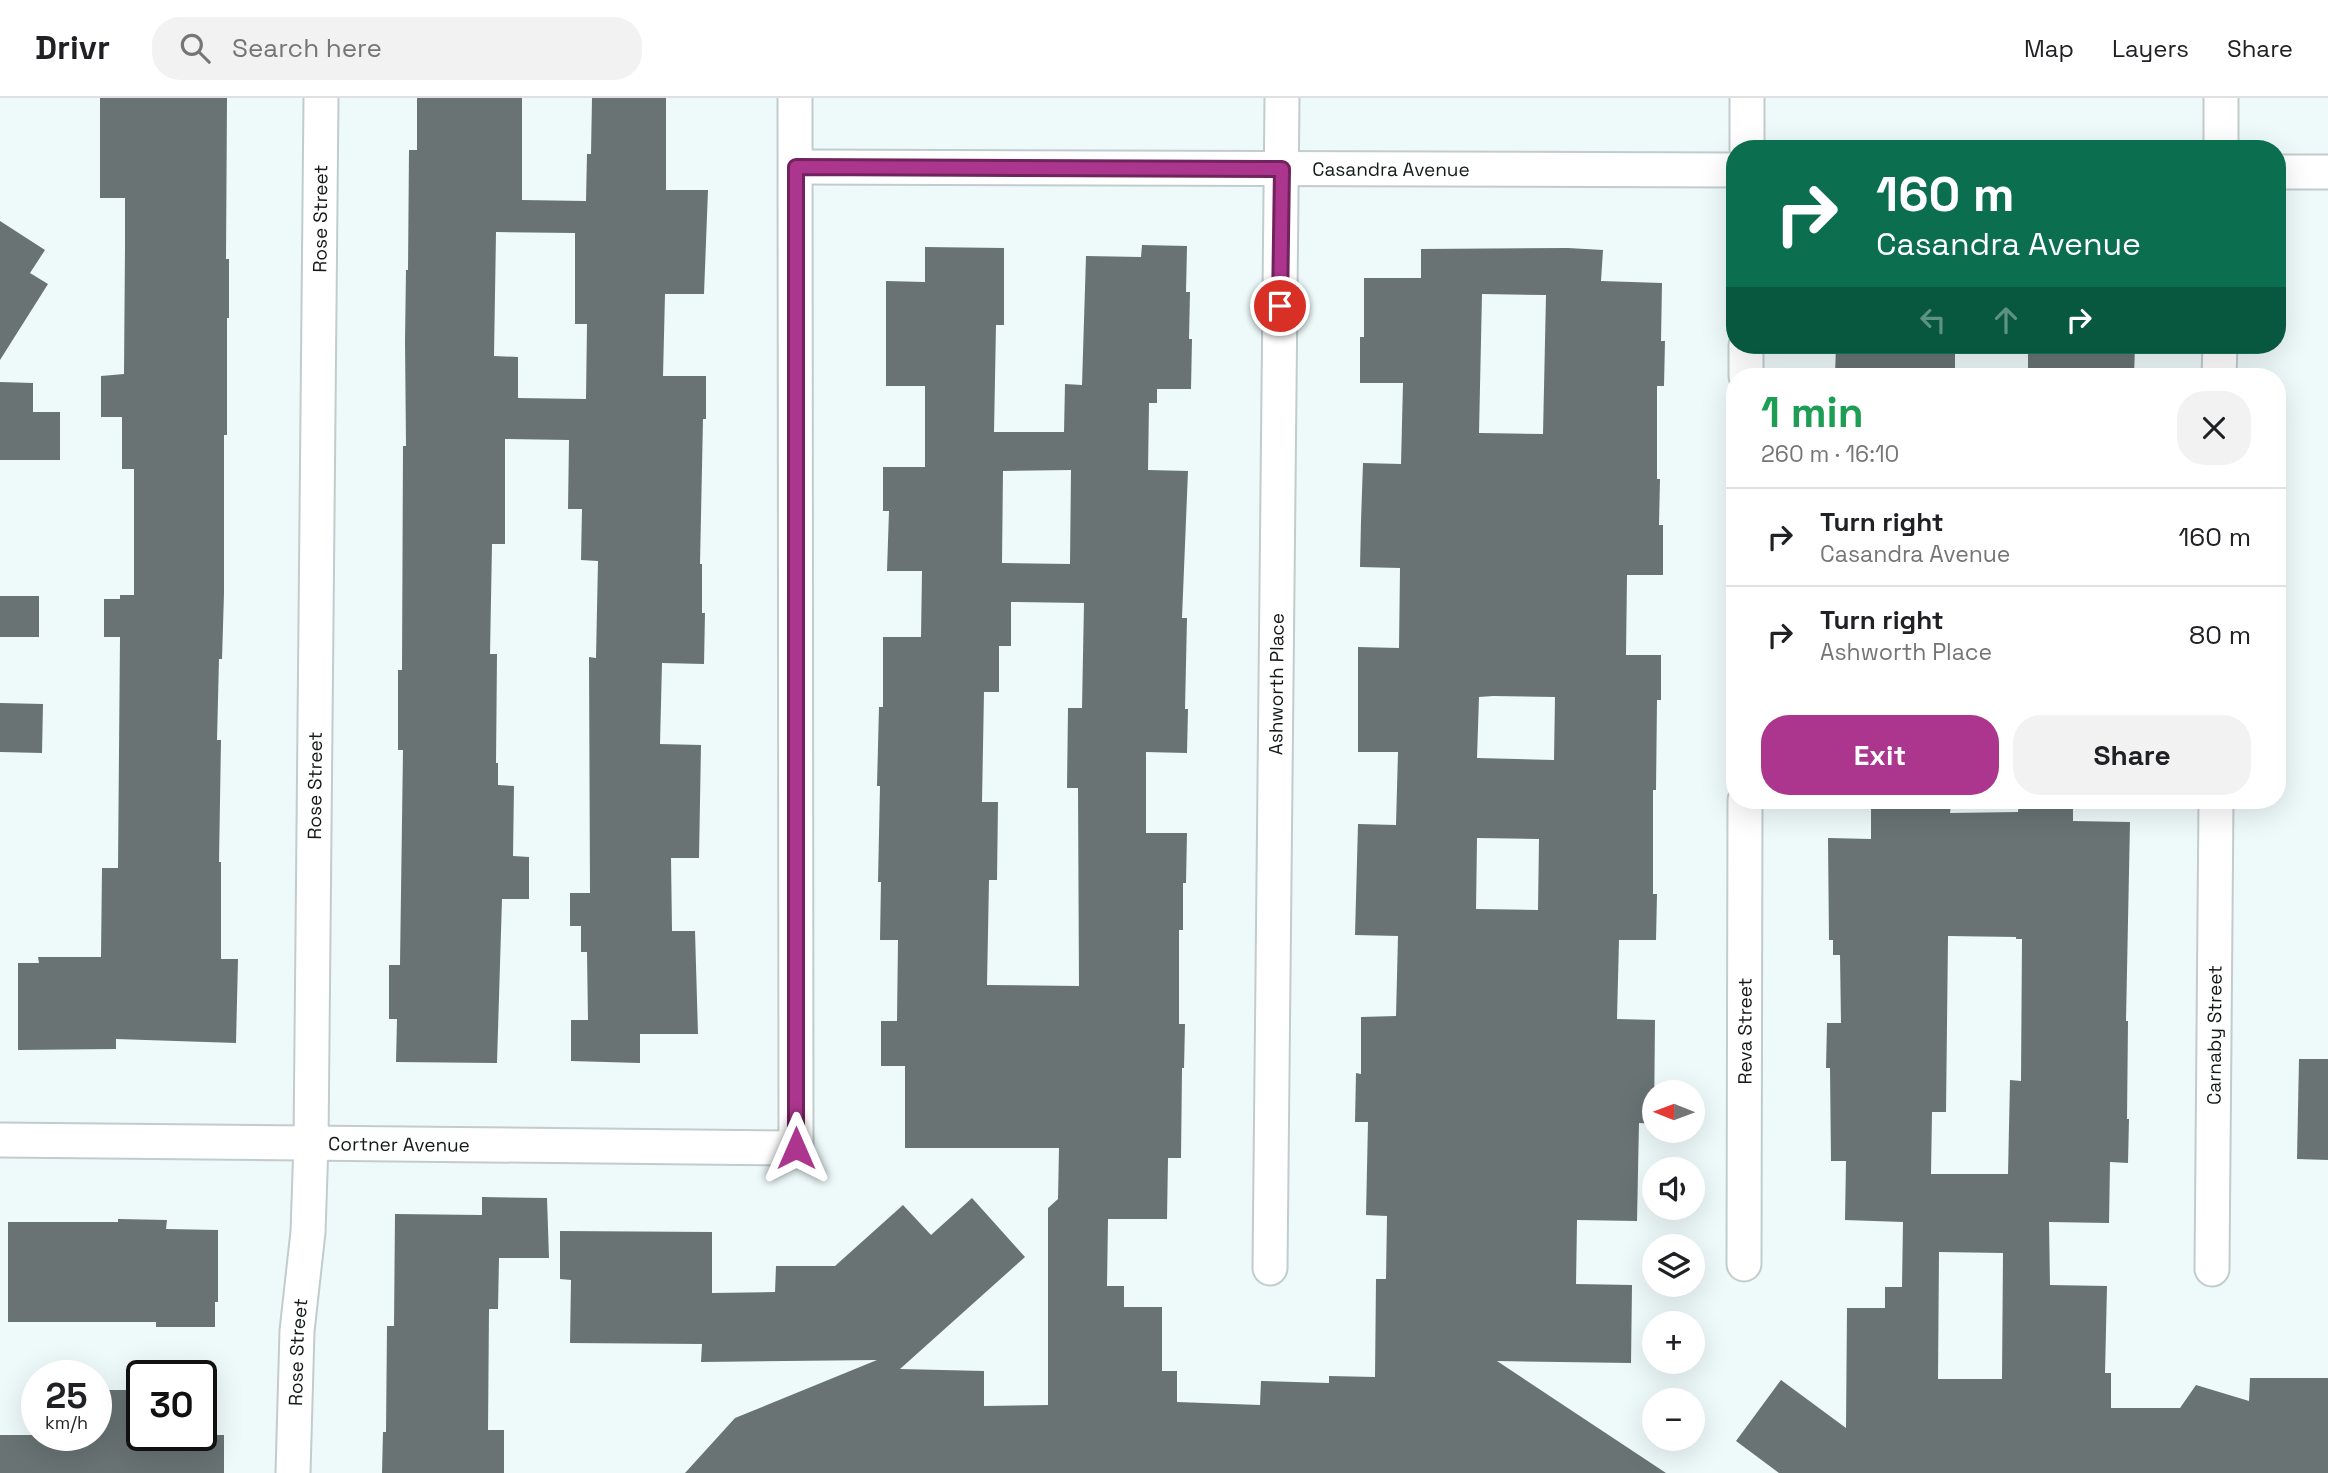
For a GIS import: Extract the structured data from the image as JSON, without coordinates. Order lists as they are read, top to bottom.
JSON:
{
  "streets": {
    "street": [
      "Casandra Avenue",
      "Rose Street",
      "Ashworth Place",
      "Reva Street",
      "Carnaby Street",
      "Cortner Avenue"
    ]
  },
  "crossings": [
    ["Casandra Avenue", "Ashworth Place"],
    ["Casandra Avenue", "Cortner Avenue"],
    ["Rose Street", "Cortner Avenue"]
  ],
  "north": "left",
  "page": {
    "header": "Drivr",
    "search": "Search here",
    "nav": ["Map", "Layers", "Share"],
    "turn": ["160 m", "Casandra Avenue"],
    "heading": ["1 min", "260 m · 16:10"],
    "list": [
      {
        "name": "Turn right",
        "note": "Casandra Avenue",
        "value": "160 m"
      },
      {
        "name": "Turn right",
        "note": "Ashworth Place",
        "value": "80 m"
      }
    ],
    "buttons": ["Exit", "Share"],
    "map_buttons": ["+", "−"],
    "speed": "25 km/h",
    "limit": "30"
  }
}
